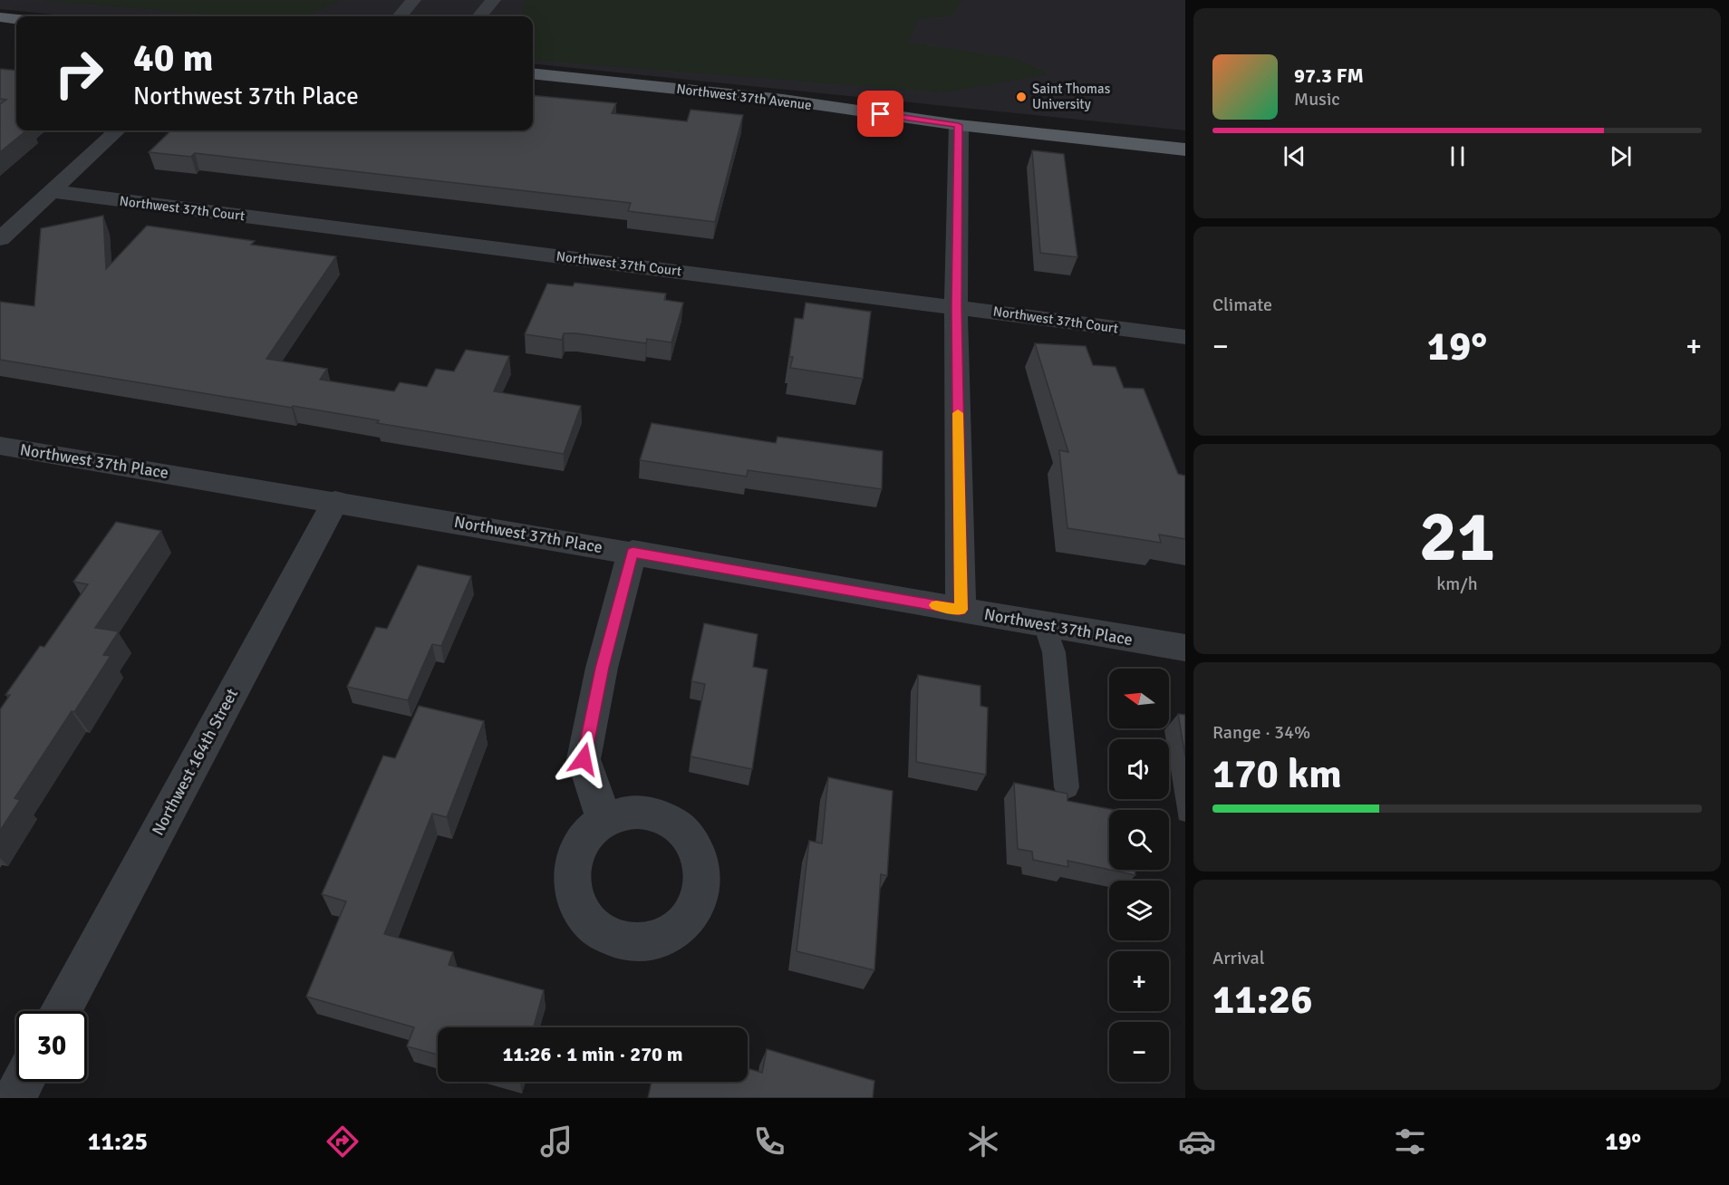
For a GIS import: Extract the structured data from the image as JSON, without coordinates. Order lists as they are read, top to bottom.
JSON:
{
  "streets": {
    "main road": ["Northwest 37th Avenue"],
    "street": ["Northwest 37th Court", "Northwest 37th Place", "Northwest 164th Street"]
  },
  "crossings": [
    ["Northwest 37th Place", "Northwest 164th Street"]
  ],
  "places": ["Saint Thomas University"],
  "north": "left",
  "page": {
    "turn": ["40 m", "Northwest 37th Place"],
    "song": ["97.3 FM", "Music"],
    "tile": [
      "Climate",
      ["21", "km/h"],
      ["Range · 34%", "170 km"],
      ["Arrival", "11:26"]
    ],
    "heat": ["−", "19°", "+"],
    "map_buttons": ["+", "−"],
    "limit": "30",
    "trip": "11:26 · 1 min · 270 m",
    "tabs": ["11:25", "19°"]
  }
}
